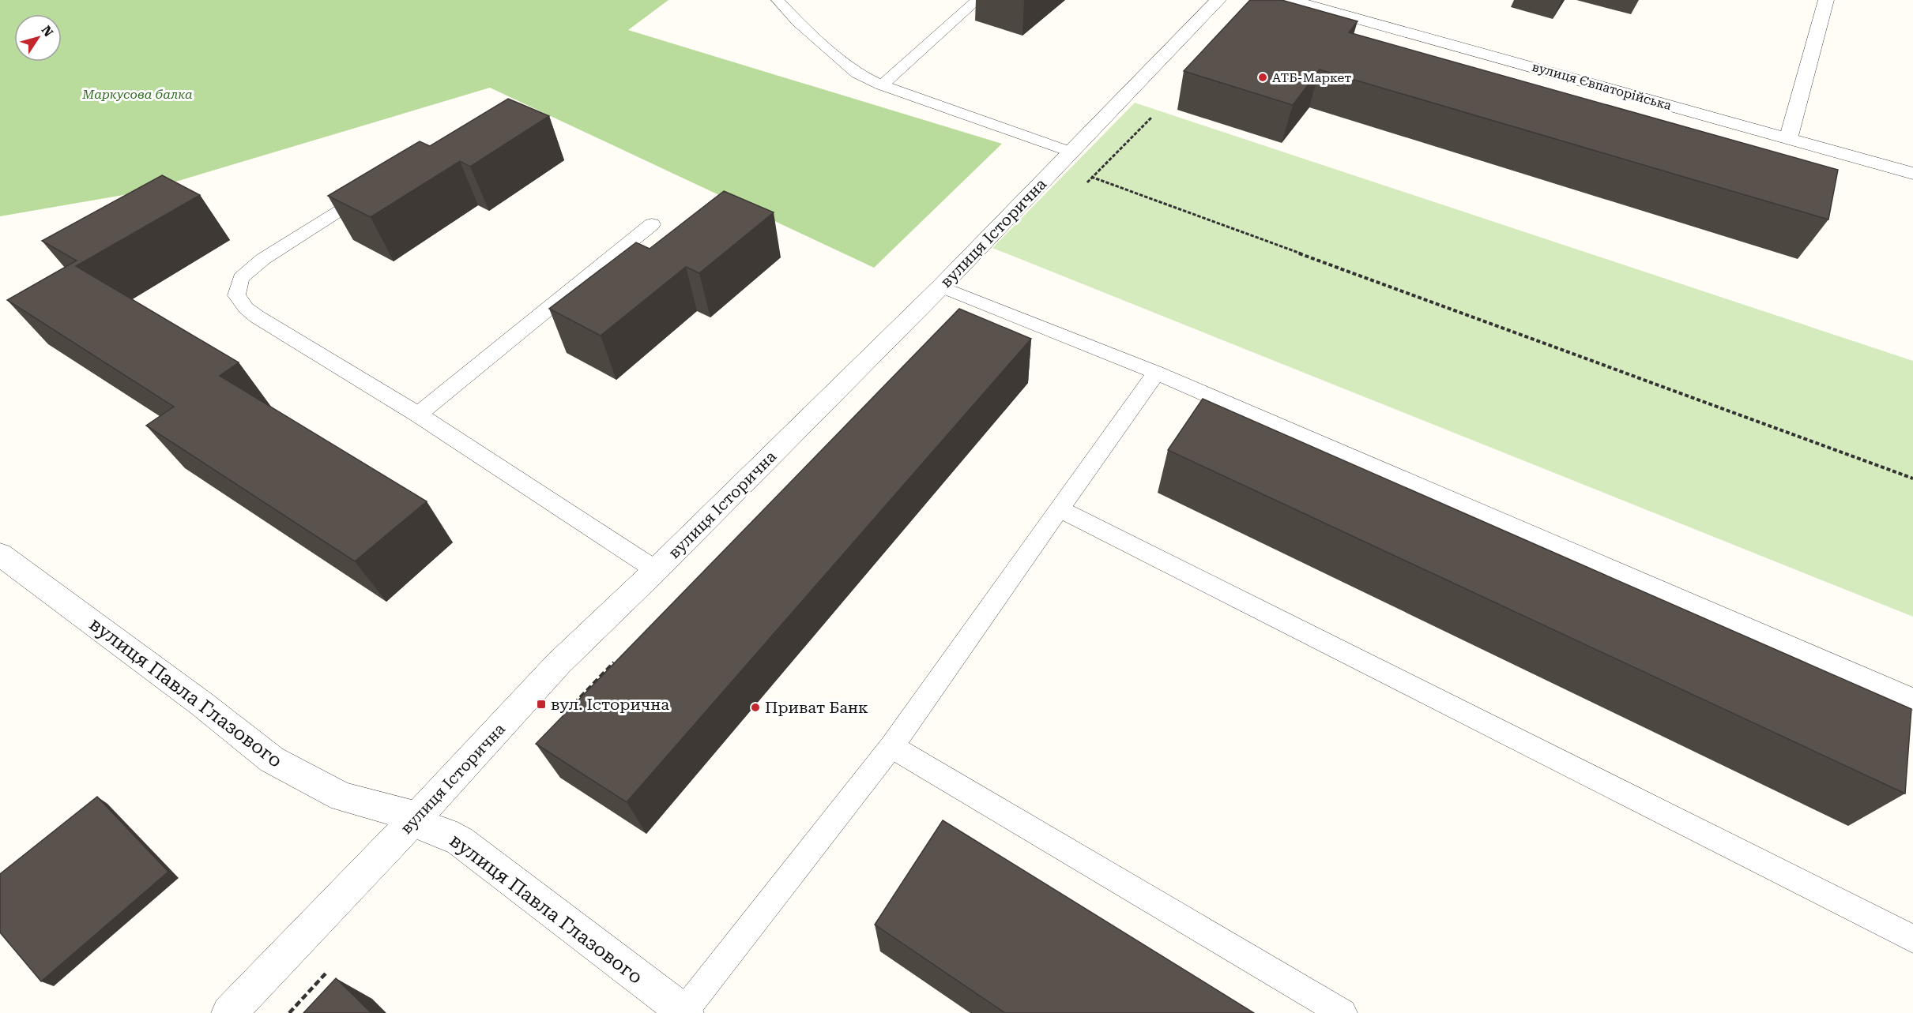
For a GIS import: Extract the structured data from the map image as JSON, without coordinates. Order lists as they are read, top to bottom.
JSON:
{
  "streets": {
    "street": ["вулиця Євпаторійська", "вулиця Історична", "вулиця Павла Глазового"]
  },
  "crossings": [
    ["вулиця Історична", "вулиця Павла Глазового"]
  ],
  "parks": ["Маркусова балка"],
  "places": {
    "other": ["АТБ-Маркет", "Приват Банк"],
    "transit": ["вул. Історична"]
  },
  "north": "top right"
}
